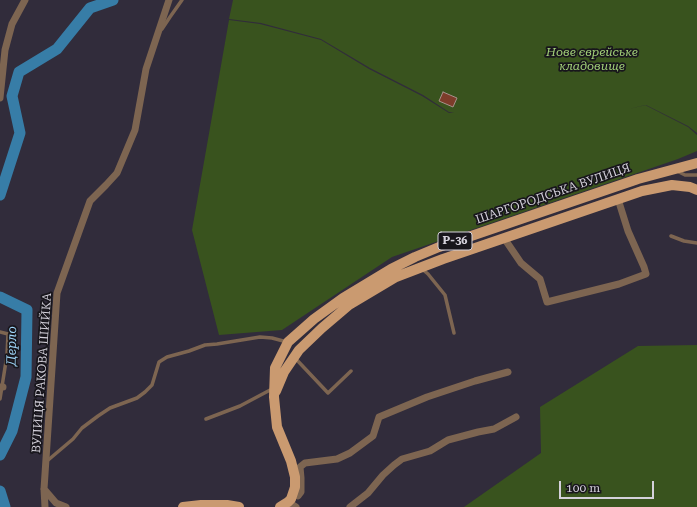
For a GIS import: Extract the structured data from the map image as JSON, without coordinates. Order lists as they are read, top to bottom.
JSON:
{
  "streets": {
    "main road": ["ШАРГОРОДСЬКА ВУЛИЦЯ", "Р-36"],
    "street": ["ВУЛИЦЯ РАКОВА ШИЙКА"]
  },
  "water": ["Дерло"],
  "parks": ["Нове єврейське кладовище"],
  "scale_bar": "100 m"
}
